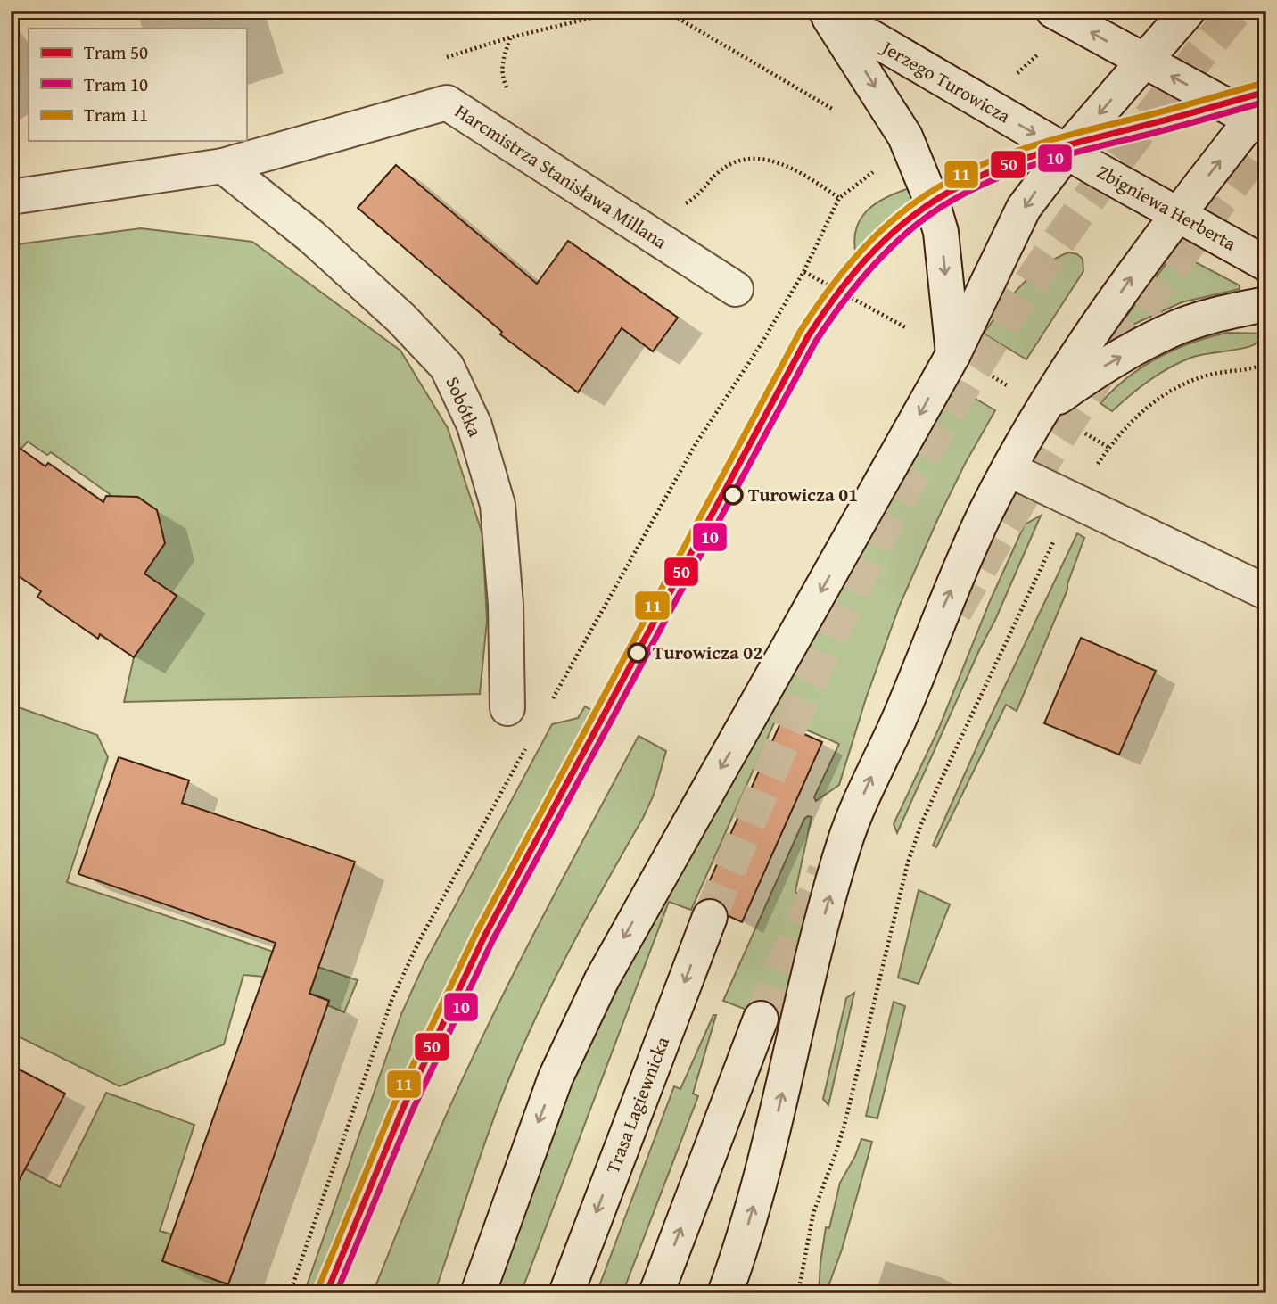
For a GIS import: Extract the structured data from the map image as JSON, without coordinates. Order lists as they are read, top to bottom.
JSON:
{
  "streets": {
    "main road": [
      "Jerzego Turowicza",
      "Harcmistrza Stanisława Millana",
      "Zbigniewa Herberta",
      "Sobótka",
      "Trasa Łagiewnicka"
    ]
  },
  "crossings": [
    ["Jerzego Turowicza", "Zbigniewa Herberta"],
    ["Harcmistrza Stanisława Millana", "Sobótka"]
  ],
  "one_way": ["Jerzego Turowicza"],
  "places": ["Turowicza 01", "Turowicza 02"],
  "lines": ["tram line 11", "tram line 50", "tram line 10"],
  "legend": ["Tram 50", "Tram 10", "Tram 11"]
}
